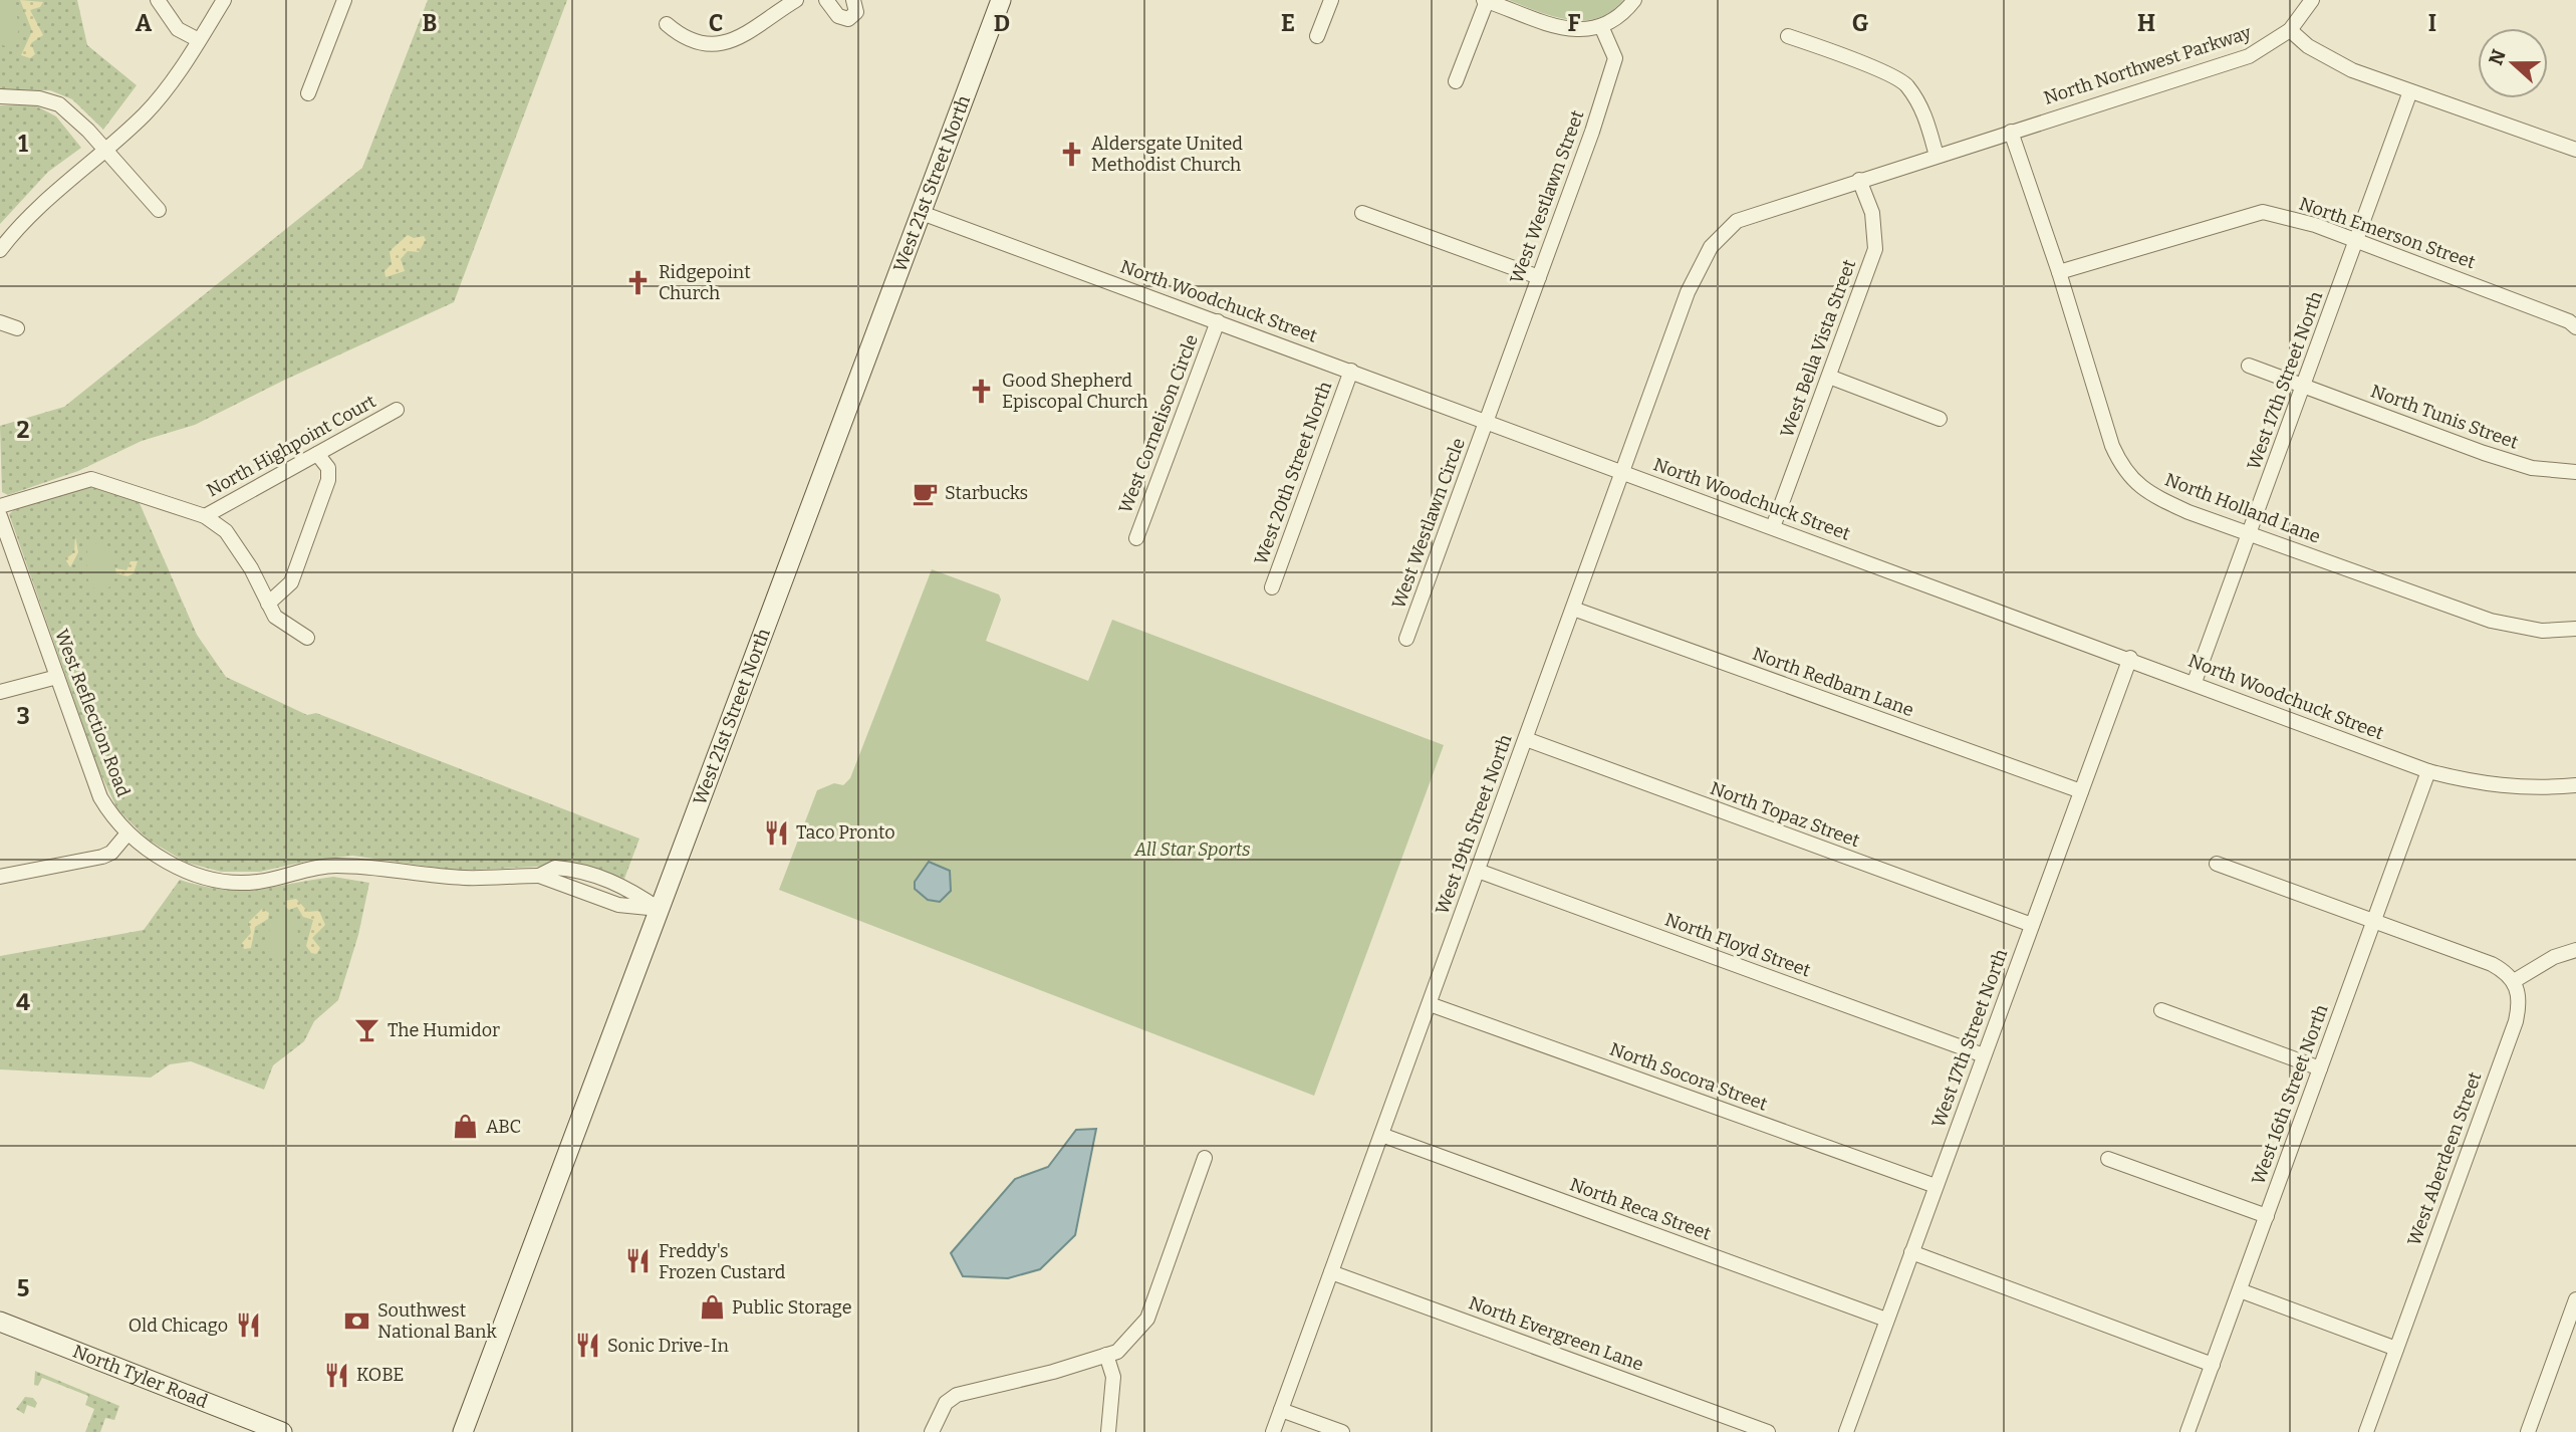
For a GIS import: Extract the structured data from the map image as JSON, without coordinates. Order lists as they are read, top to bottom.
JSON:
{
  "streets": {
    "main road": ["West 21st Street North", "North Tyler Road"],
    "street": [
      "North Northwest Parkway",
      "West Westlawn Street",
      "North Emerson Street",
      "North Woodchuck Street",
      "West Bella Vista Street",
      "West 17th Street North",
      "North Tunis Street",
      "West Cornelison Circle",
      "North Highpoint Court",
      "West 20th Street North",
      "North Holland Lane",
      "West Westlawn Circle",
      "North Redbarn Lane",
      "West Reflection Road",
      "North Topaz Street",
      "West 19th Street North",
      "North Floyd Street",
      "North Socora Street",
      "West 16th Street North",
      "West Aberdeen Street",
      "North Reca Street",
      "North Evergreen Lane"
    ]
  },
  "crossings": [
    ["North Northwest Parkway", "West Bella Vista Street"],
    ["North Northwest Parkway", "North Holland Lane"],
    ["North Northwest Parkway", "West 19th Street North"],
    ["West 21st Street North", "North Woodchuck Street"],
    ["West 21st Street North", "West Reflection Road"],
    ["West Westlawn Street", "North Woodchuck Street"],
    ["West Westlawn Street", "West Westlawn Circle"],
    ["North Emerson Street", "West 17th Street North"],
    ["North Emerson Street", "North Holland Lane"],
    ["North Woodchuck Street", "West Bella Vista Street"],
    ["North Woodchuck Street", "West 17th Street North"],
    ["North Woodchuck Street", "West Cornelison Circle"],
    ["North Woodchuck Street", "West 20th Street North"],
    ["North Woodchuck Street", "West Westlawn Circle"],
    ["North Woodchuck Street", "West 19th Street North"],
    ["North Woodchuck Street", "West 16th Street North"],
    ["West 17th Street North", "North Tunis Street"],
    ["West 17th Street North", "North Holland Lane"],
    ["West 17th Street North", "North Redbarn Lane"],
    ["West 17th Street North", "North Topaz Street"],
    ["West 17th Street North", "North Floyd Street"],
    ["West 17th Street North", "North Socora Street"],
    ["West 17th Street North", "North Reca Street"],
    ["North Redbarn Lane", "West 19th Street North"],
    ["North Topaz Street", "West 19th Street North"],
    ["West 19th Street North", "North Floyd Street"],
    ["West 19th Street North", "North Socora Street"],
    ["West 19th Street North", "North Reca Street"],
    ["West 19th Street North", "North Evergreen Lane"]
  ],
  "parks": ["All Star Sports"],
  "places": {
    "church": ["Aldersgate United Methodist Church", "Ridgepoint Church", "Good Shepherd Episcopal Church"],
    "cafe": ["Starbucks"],
    "restaurant": [
      "Taco Pronto",
      "Freddy's Frozen Custard",
      "Old Chicago",
      "Sonic Drive-In",
      "KOBE"
    ],
    "bar": ["The Humidor"],
    "shop": ["ABC", "Public Storage"],
    "bank": ["Southwest National Bank"]
  },
  "north": "left",
  "grid": {
    "columns": [
      "A",
      "B",
      "C",
      "D",
      "E",
      "F",
      "G",
      "H",
      "I"
    ],
    "rows": [
      "1",
      "2",
      "3",
      "4",
      "5"
    ]
  }
}
